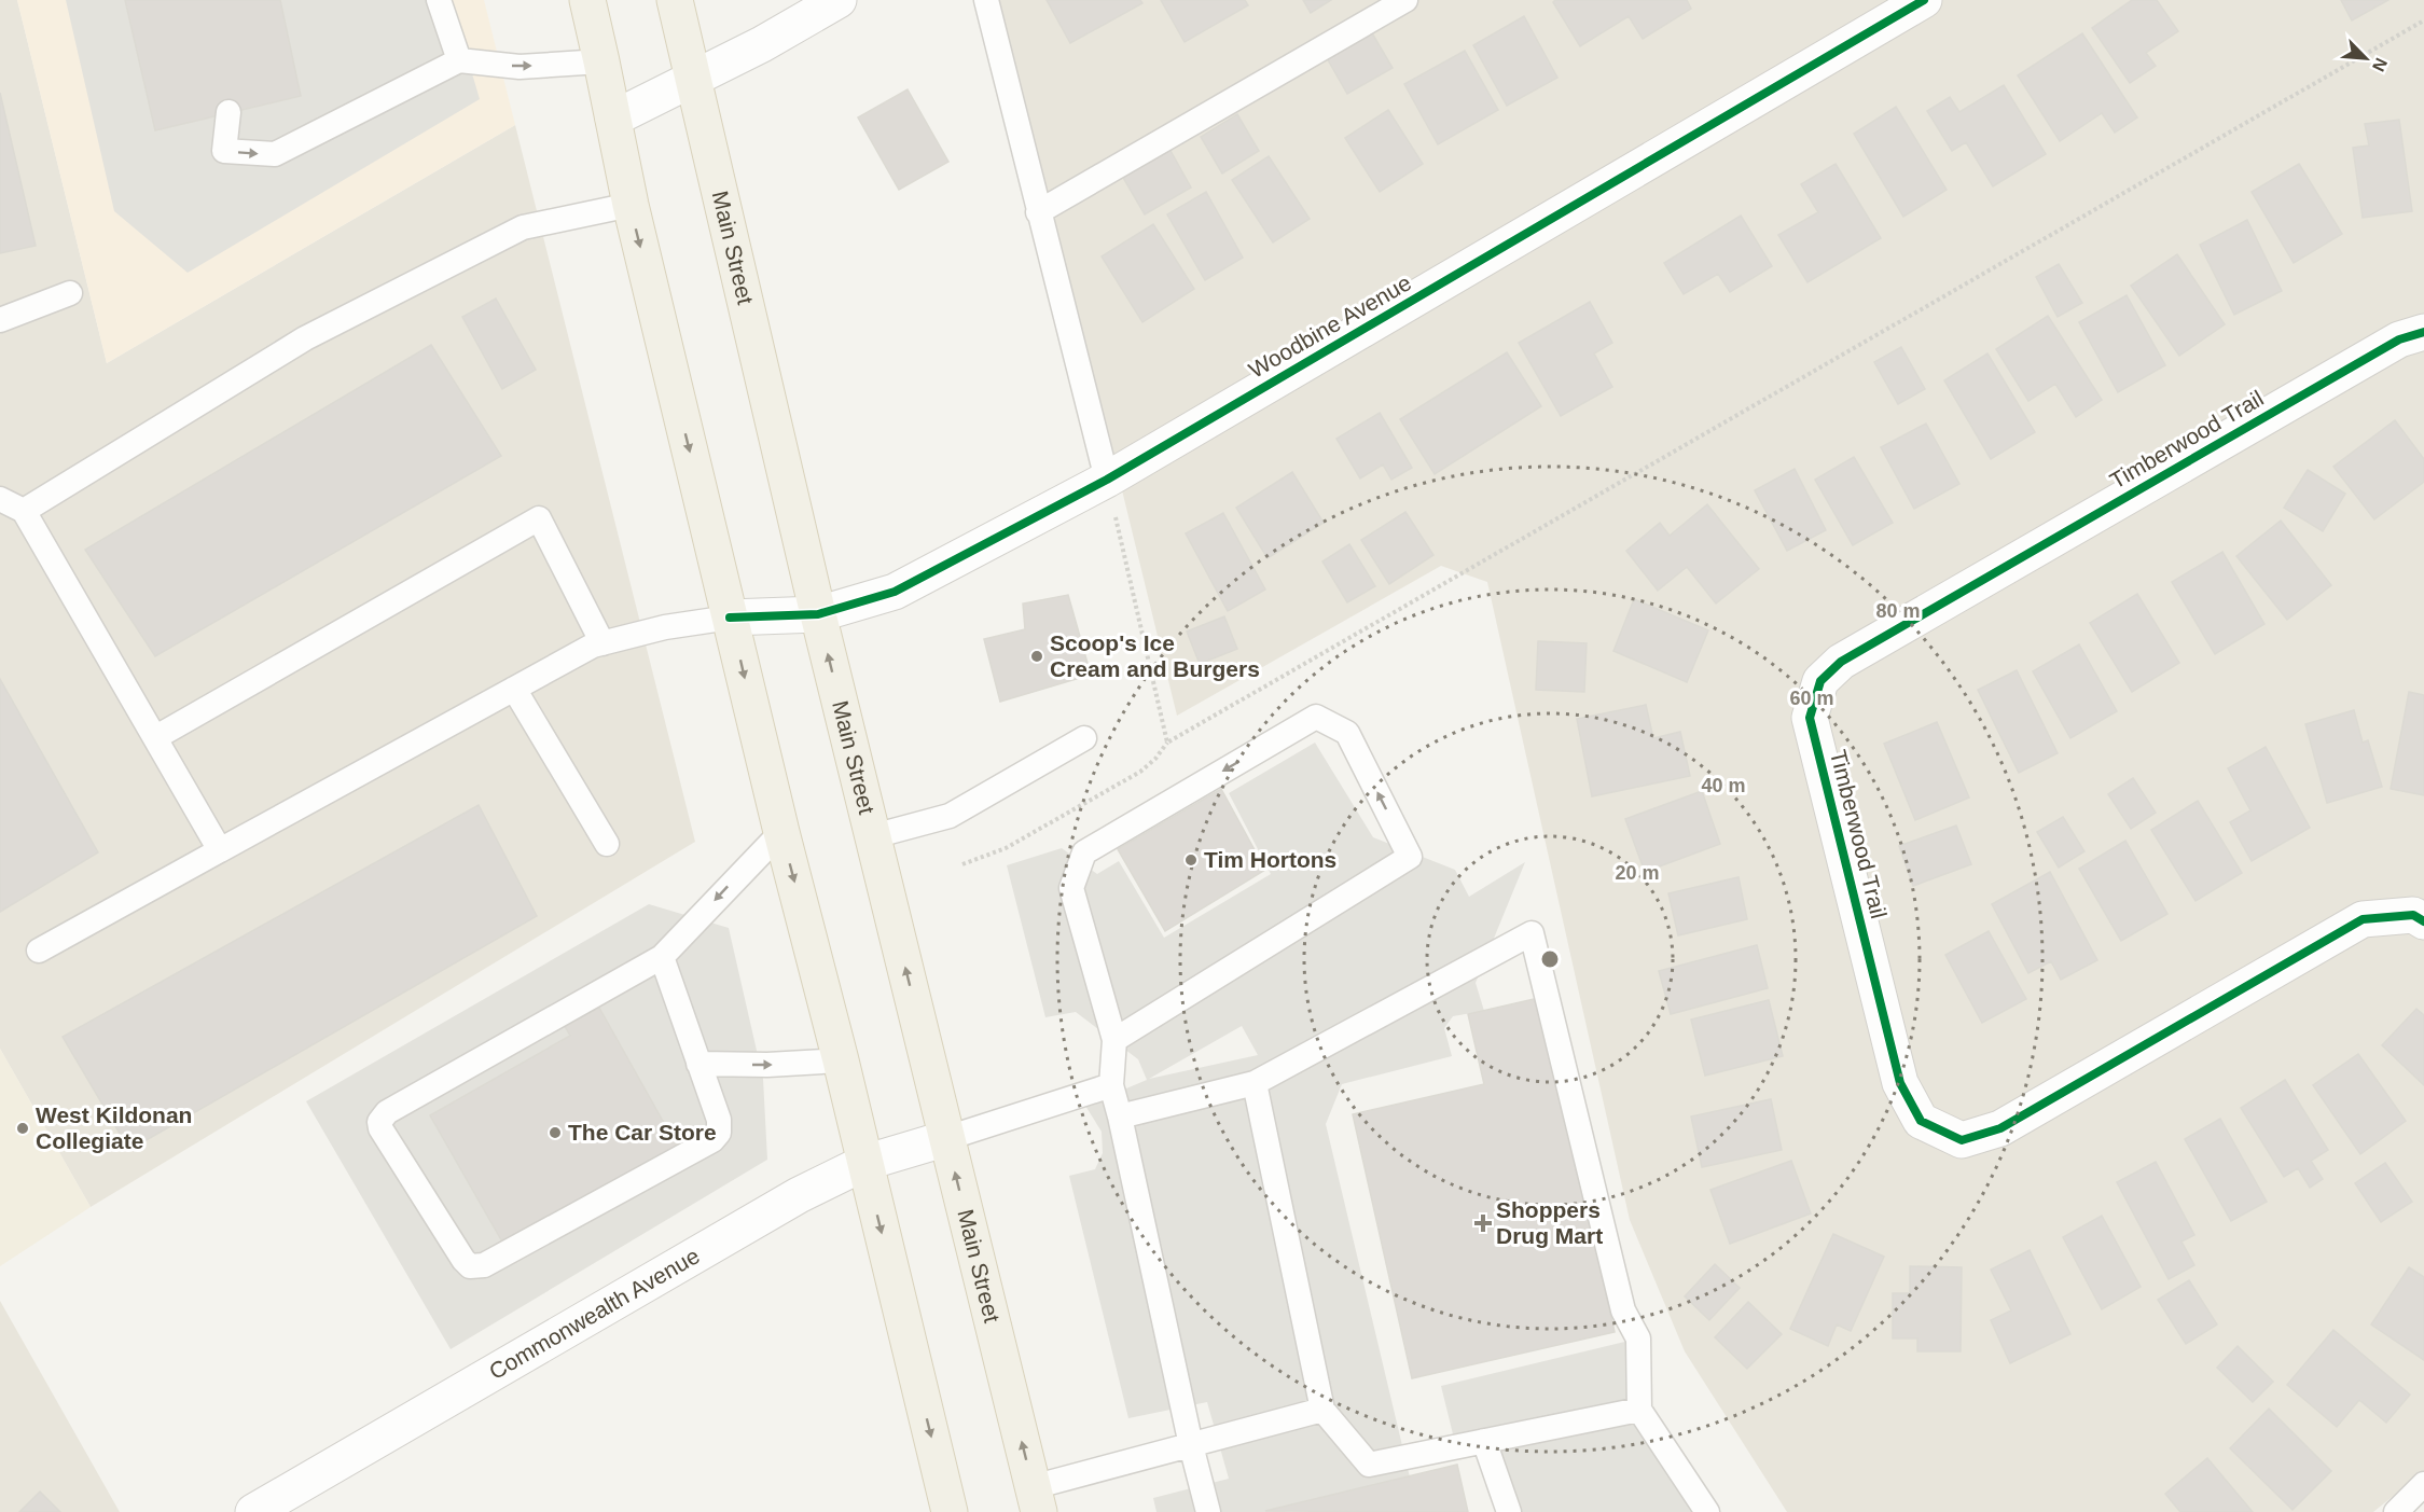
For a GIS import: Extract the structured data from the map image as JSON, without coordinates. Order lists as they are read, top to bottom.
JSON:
{
  "streets": {
    "main road": ["Main Street"],
    "street": ["Woodbine Avenue", "Timberwood Trail", "Commonwealth Avenue"]
  },
  "crossings": [
    ["Main Street", "Woodbine Avenue"],
    ["Main Street", "Commonwealth Avenue"]
  ],
  "places": {
    "other": [
      "Scoop's Ice Cream and Burgers",
      "Tim Hortons",
      "West Kildonan Collegiate",
      "The Car Store"
    ],
    "health": ["Shoppers Drug Mart"]
  },
  "north": "bottom right",
  "rings": [
    "80 m",
    "60 m",
    "40 m",
    "20 m"
  ]
}
